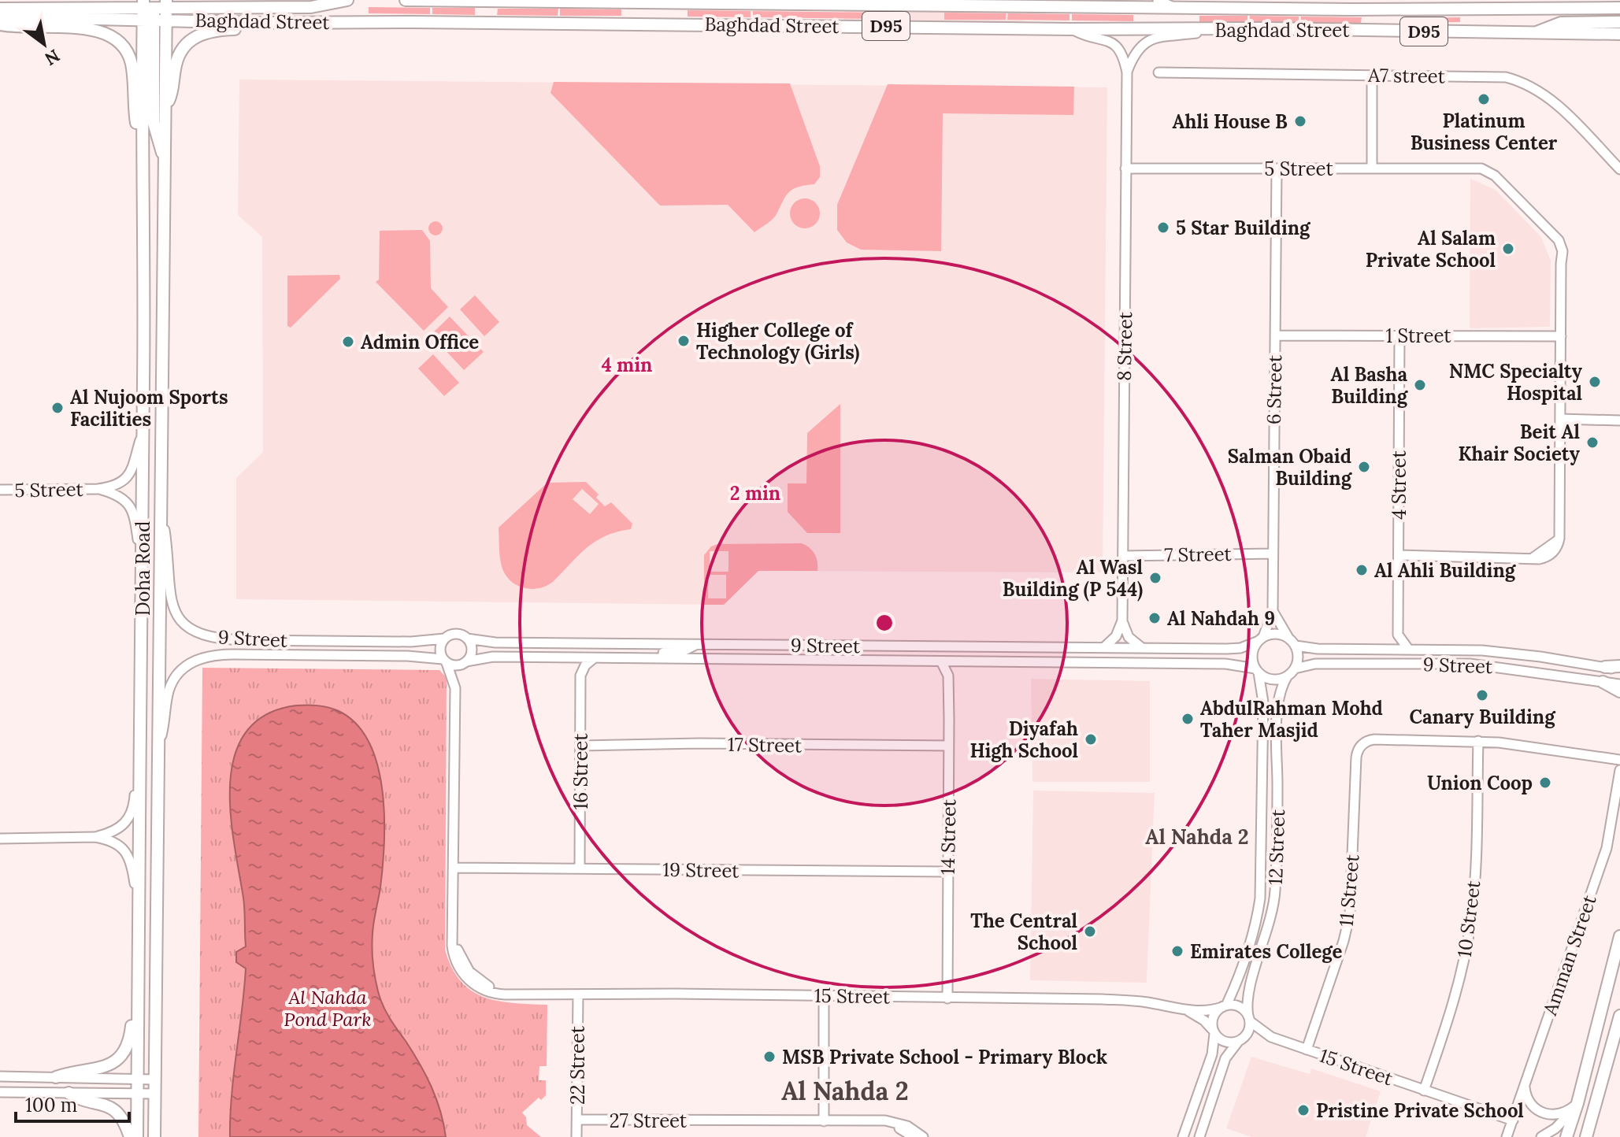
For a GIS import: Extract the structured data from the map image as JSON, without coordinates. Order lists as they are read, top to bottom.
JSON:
{
  "streets": {
    "main road": ["Baghdad Street", "D95", "Doha Road"],
    "street": [
      "A7 street",
      "5 Street",
      "1 Street",
      "8 Street",
      "6 Street",
      "4 Street",
      "7 Street",
      "9 Street",
      "17 Street",
      "16 Street",
      "14 Street",
      "12 Street",
      "19 Street",
      "11 Street",
      "10 Street",
      "Amman Street",
      "15 Street",
      "22 Street",
      "27 Street"
    ]
  },
  "crossings": [
    ["Baghdad Street", "8 Street"],
    ["Baghdad Street", "Doha Road"],
    ["5 Street", "1 Street"],
    ["5 Street", "8 Street"],
    ["5 Street", "6 Street"],
    ["5 Street", "4 Street"],
    ["5 Street", "Doha Road"],
    ["1 Street", "6 Street"],
    ["1 Street", "4 Street"],
    ["8 Street", "7 Street"],
    ["6 Street", "7 Street"],
    ["6 Street", "9 Street"],
    ["6 Street", "12 Street"],
    ["Doha Road", "9 Street"],
    ["9 Street", "14 Street"],
    ["9 Street", "12 Street"],
    ["9 Street", "15 Street"],
    ["17 Street", "16 Street"],
    ["17 Street", "14 Street"],
    ["16 Street", "19 Street"],
    ["14 Street", "19 Street"],
    ["14 Street", "15 Street"],
    ["12 Street", "15 Street"],
    ["19 Street", "15 Street"],
    ["11 Street", "10 Street"],
    ["11 Street", "15 Street"],
    ["10 Street", "15 Street"],
    ["Amman Street", "15 Street"],
    ["15 Street", "22 Street"],
    ["22 Street", "27 Street"]
  ],
  "districts": ["Al Nahda 2", "Al Nahda 2"],
  "parks": ["Al Nahda Pond Park"],
  "places": [
    "Platinum Business Center",
    "Ahli House B",
    "5 Star Building",
    "Al Salam Private School",
    "Higher College of Technology (Girls)",
    "Admin Office",
    "NMC Specialty Hospital",
    "Al Basha Building",
    "Al Nujoom Sports Facilities",
    "Beit Al Khair Society",
    "Salman Obaid Building",
    "Al Ahli Building",
    "Al Wasl Building (P 544)",
    "Al Nahdah 9",
    "Canary Building",
    "AbdulRahman Mohd Taher Masjid",
    "Diyafah High School",
    "Union Coop",
    "The Central School",
    "Emirates College",
    "MSB Private School - Primary Block",
    "Pristine Private School"
  ],
  "scale_bar": "100 m",
  "north": "bottom right",
  "rings": ["4 min", "2 min"]
}
